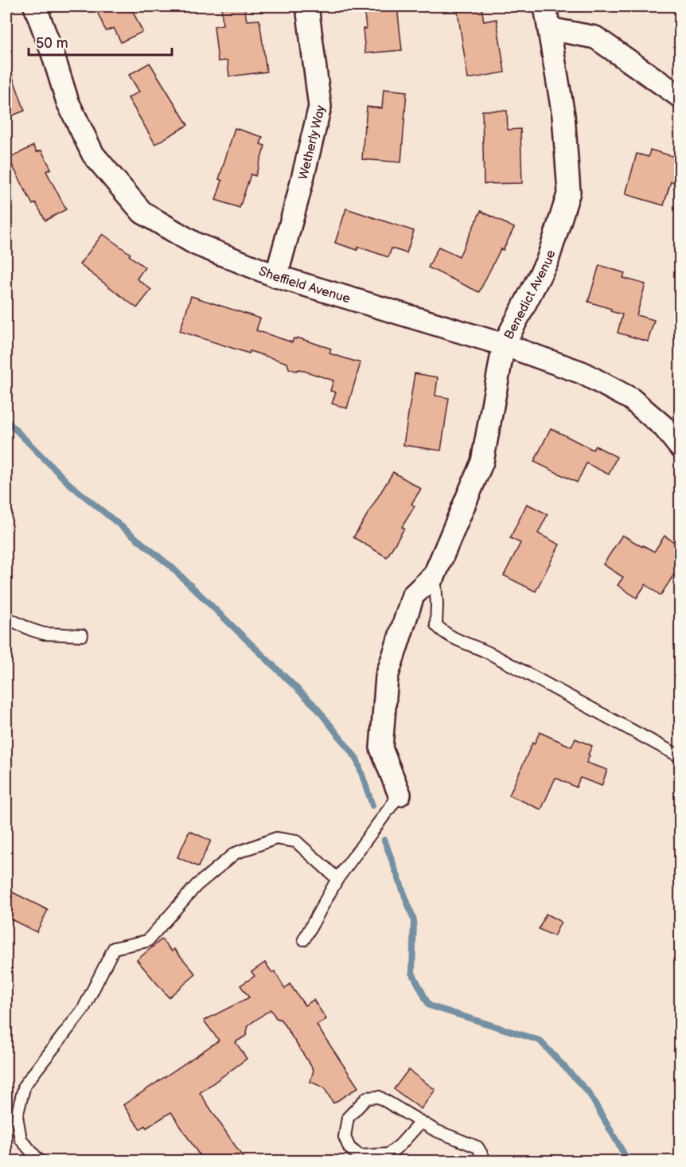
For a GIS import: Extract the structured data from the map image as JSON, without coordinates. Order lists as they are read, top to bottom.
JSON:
{
  "streets": {
    "street": ["Wetherly Way", "Sheffield Avenue", "Benedict Avenue"]
  },
  "crossings": [
    ["Wetherly Way", "Sheffield Avenue"],
    ["Sheffield Avenue", "Benedict Avenue"]
  ],
  "scale_bar": "50 m"
}
